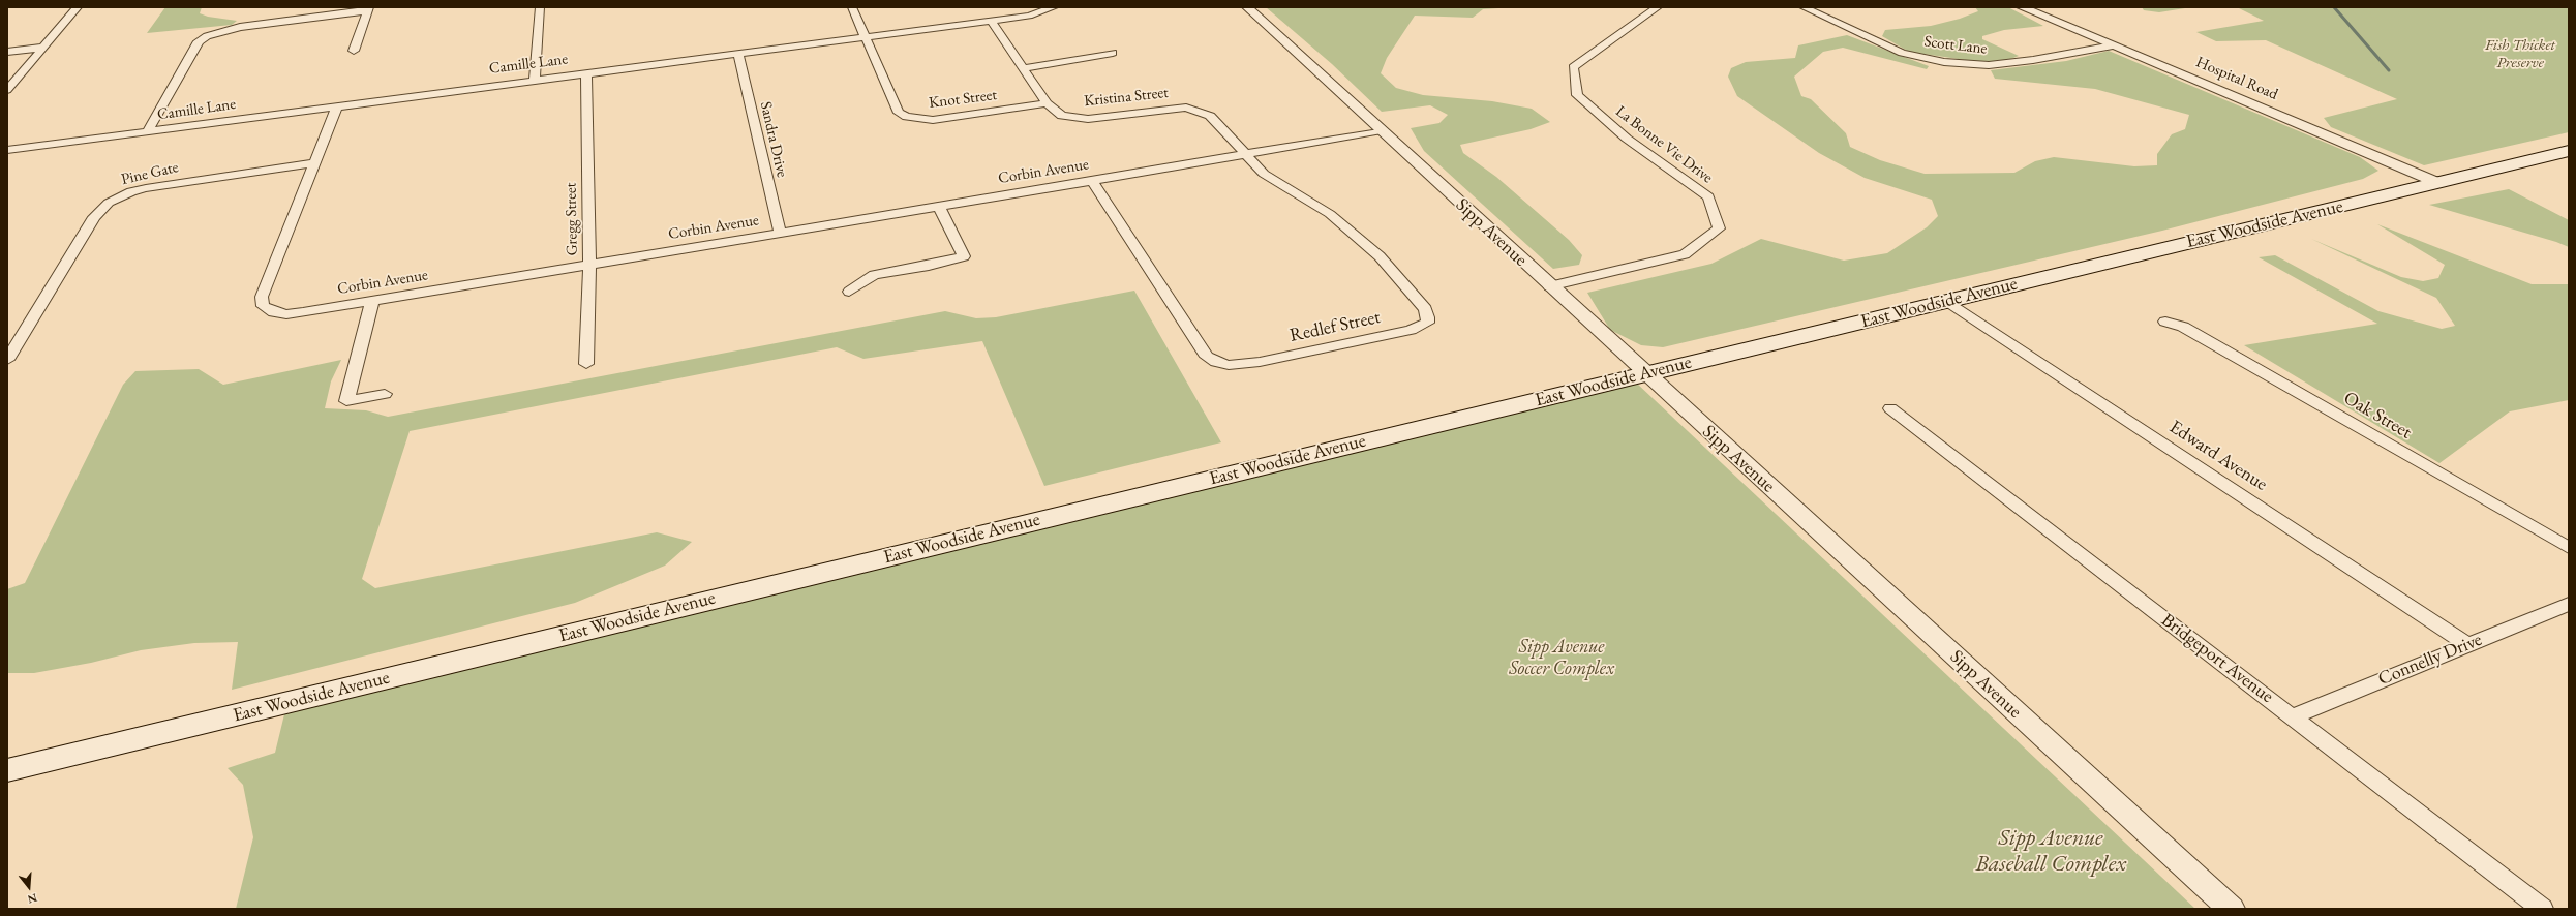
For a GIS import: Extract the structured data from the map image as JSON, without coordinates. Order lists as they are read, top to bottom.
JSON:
{
  "streets": {
    "main road": ["East Woodside Avenue"],
    "street": [
      "Scott Lane",
      "Camille Lane",
      "Hospital Road",
      "Kristina Street",
      "Knot Street",
      "Sandra Drive",
      "La Bonne Vie Drive",
      "Corbin Avenue",
      "Pine Gate",
      "Gregg Street",
      "Sipp Avenue",
      "Redlef Street",
      "Oak Street",
      "Edward Avenue",
      "Bridgeport Avenue",
      "Connelly Drive"
    ]
  },
  "crossings": [
    ["Scott Lane", "Hospital Road"],
    ["Camille Lane", "Kristina Street"],
    ["Camille Lane", "Knot Street"],
    ["Camille Lane", "Sandra Drive"],
    ["Camille Lane", "Corbin Avenue"],
    ["Camille Lane", "Gregg Street"],
    ["Hospital Road", "East Woodside Avenue"],
    ["Kristina Street", "Knot Street"],
    ["Kristina Street", "Corbin Avenue"],
    ["Kristina Street", "Redlef Street"],
    ["Sandra Drive", "Corbin Avenue"],
    ["La Bonne Vie Drive", "Sipp Avenue"],
    ["Corbin Avenue", "Pine Gate"],
    ["Corbin Avenue", "Gregg Street"],
    ["Corbin Avenue", "Sipp Avenue"],
    ["Corbin Avenue", "Redlef Street"],
    ["East Woodside Avenue", "Sipp Avenue"],
    ["East Woodside Avenue", "Edward Avenue"],
    ["Edward Avenue", "Connelly Drive"],
    ["Bridgeport Avenue", "Connelly Drive"]
  ],
  "parks": ["Fish Thicket Preserve", "Sipp Avenue Soccer Complex", "Sipp Avenue Baseball Complex"],
  "north": "bottom"
}
